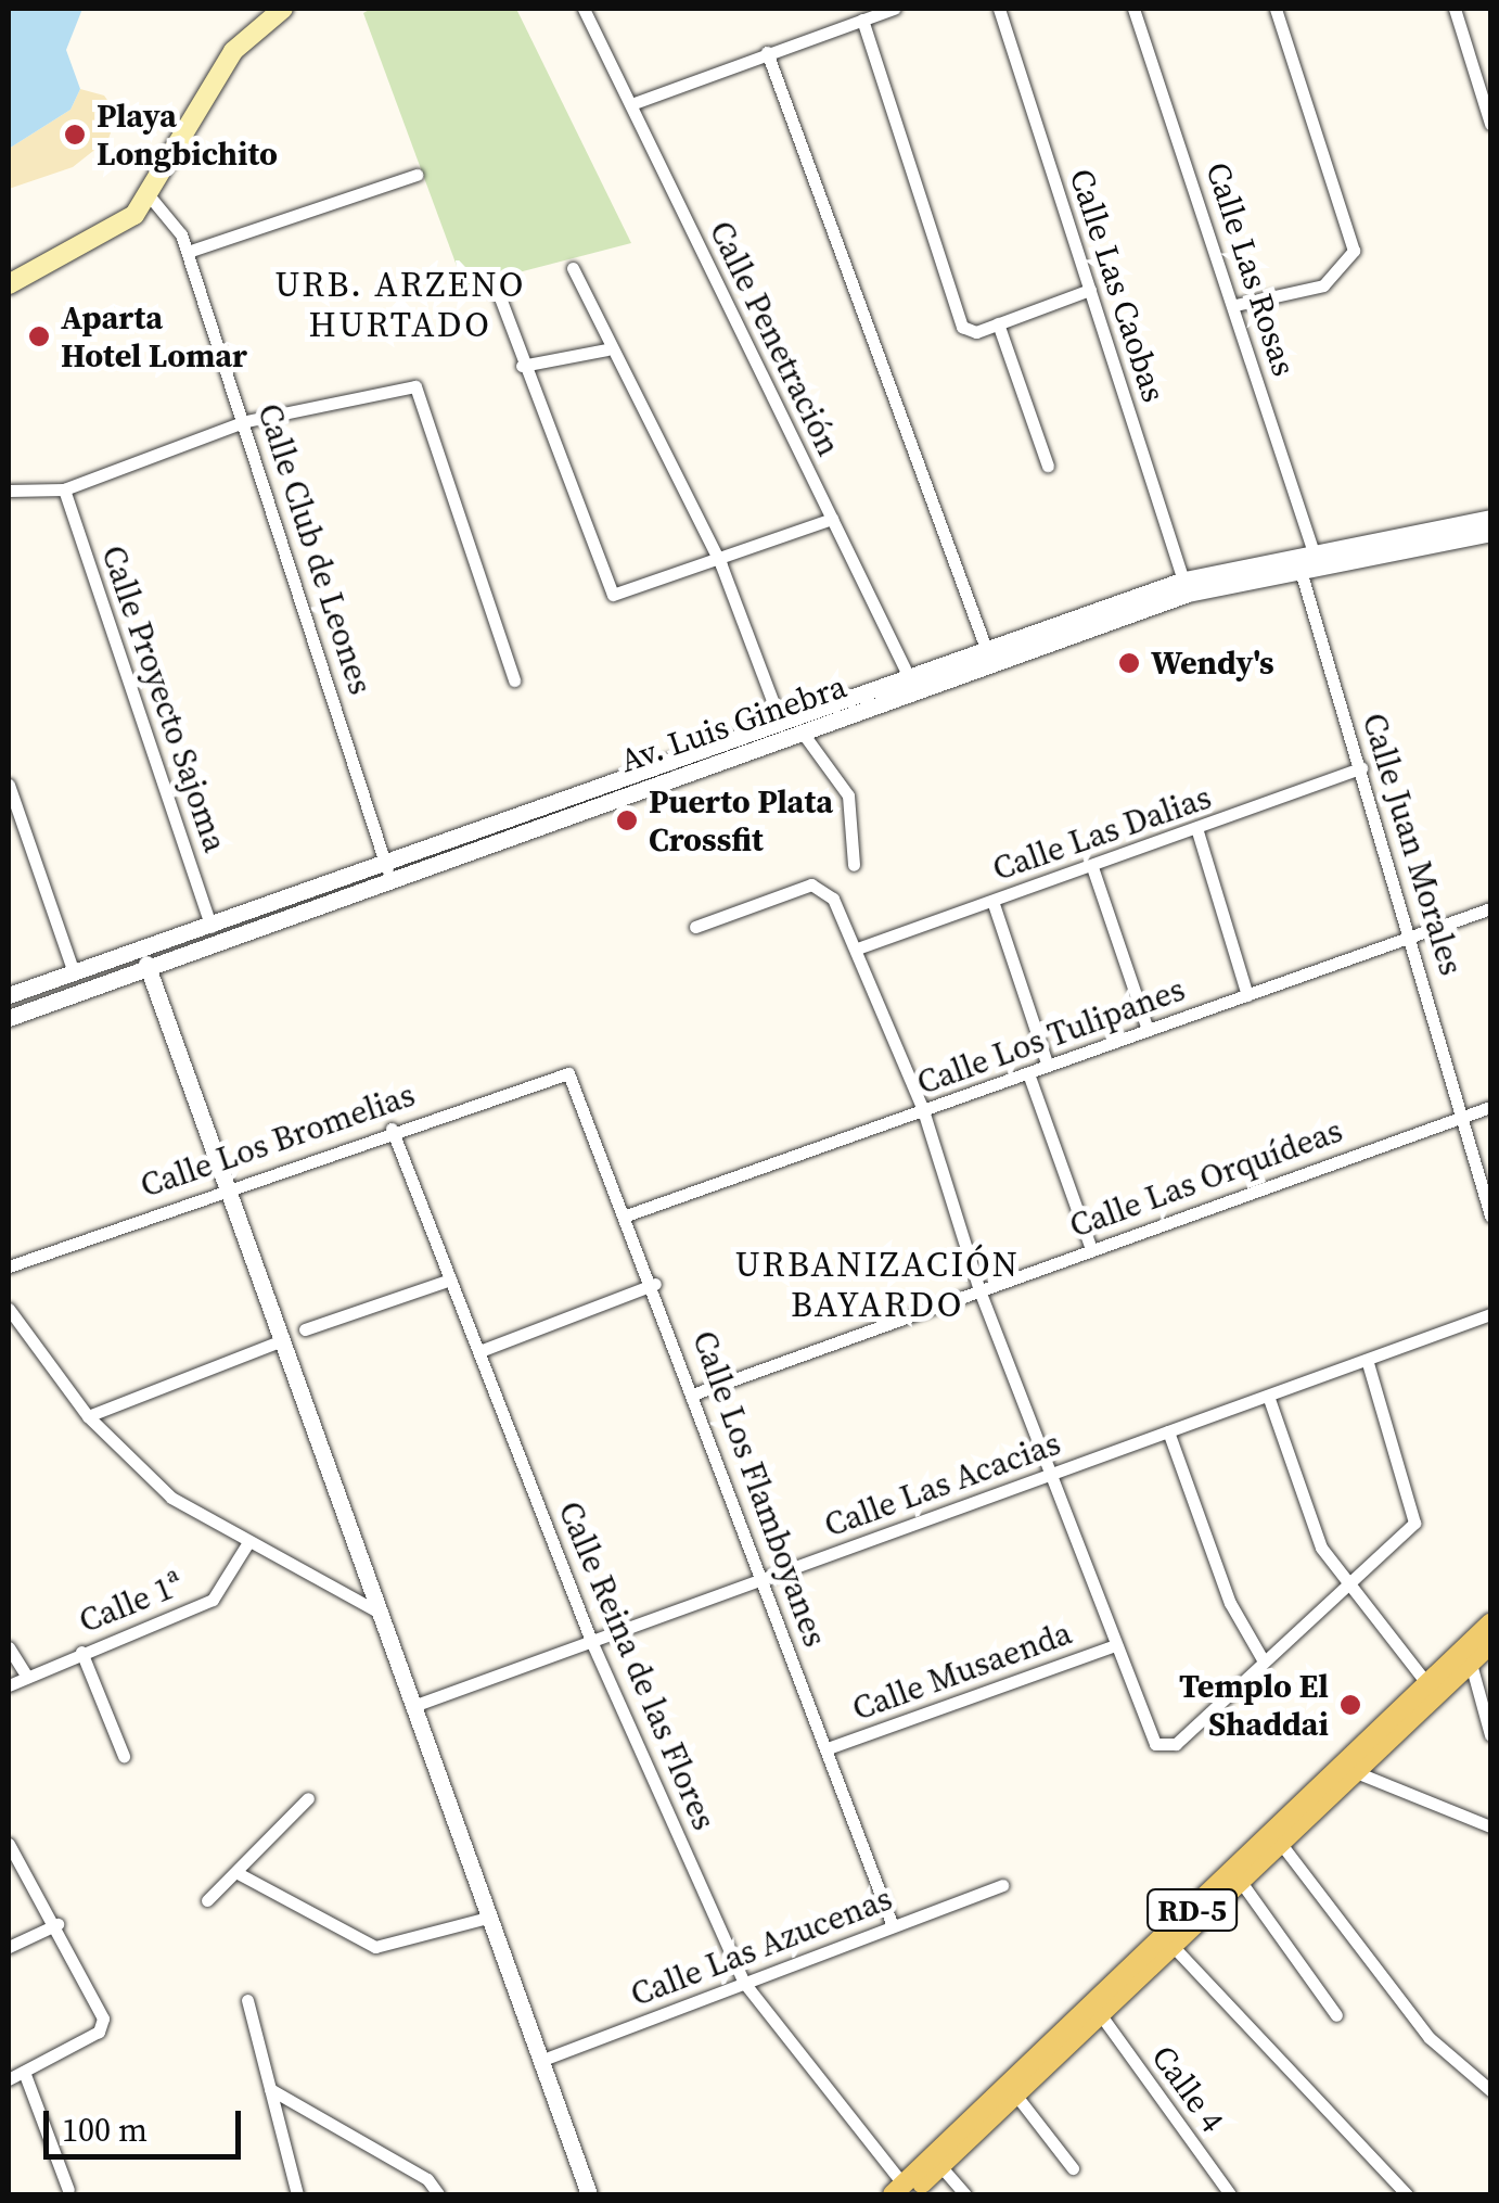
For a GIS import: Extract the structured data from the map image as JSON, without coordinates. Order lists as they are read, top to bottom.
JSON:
{
  "streets": {
    "main road": ["RD-5"],
    "street": [
      "Calle Las Rosas",
      "Calle Las Caobas",
      "Calle Penetración",
      "Calle Club de Leones",
      "Calle Proyecto Sajoma",
      "Av. Luis Ginebra",
      "Calle Las Dalias",
      "Calle Juan Morales",
      "Calle Los Tulipanes",
      "Calle Los Bromelias",
      "Calle Las Orquídeas",
      "Calle Las Acacias",
      "Calle Los Flamboyanes",
      "Calle 1ª",
      "Calle Reina de las Flores",
      "Calle Musaenda",
      "Calle Las Azucenas",
      "Calle 4"
    ]
  },
  "crossings": [
    ["Calle Las Rosas", "Av. Luis Ginebra"],
    ["Calle Las Rosas", "Calle Juan Morales"],
    ["Calle Las Caobas", "Av. Luis Ginebra"],
    ["Calle Penetración", "Av. Luis Ginebra"],
    ["Calle Club de Leones", "Av. Luis Ginebra"],
    ["Calle Proyecto Sajoma", "Av. Luis Ginebra"],
    ["Av. Luis Ginebra", "Calle Juan Morales"],
    ["Calle Las Dalias", "Calle Juan Morales"],
    ["Calle Juan Morales", "Calle Los Tulipanes"],
    ["Calle Juan Morales", "Calle Las Orquídeas"],
    ["Calle Los Tulipanes", "Calle Los Flamboyanes"],
    ["Calle Los Bromelias", "Calle Los Flamboyanes"],
    ["Calle Los Bromelias", "Calle Reina de las Flores"],
    ["Calle Las Orquídeas", "Calle Los Flamboyanes"],
    ["Calle Las Acacias", "Calle Los Flamboyanes"],
    ["Calle Las Acacias", "Calle Reina de las Flores"],
    ["Calle Los Flamboyanes", "Calle Musaenda"],
    ["Calle Los Flamboyanes", "Calle Las Azucenas"],
    ["Calle Reina de las Flores", "RD-5"],
    ["Calle Reina de las Flores", "Calle Las Azucenas"],
    ["RD-5", "Calle 4"]
  ],
  "districts": ["URB. ARZENO HURTADO", "URBANIZACIÓN BAYARDO"],
  "places": [
    "Playa Longbichito",
    "Aparta Hotel Lomar",
    "Wendy's",
    "Puerto Plata Crossfit",
    "Templo El Shaddai"
  ],
  "scale_bar": "100 m"
}
